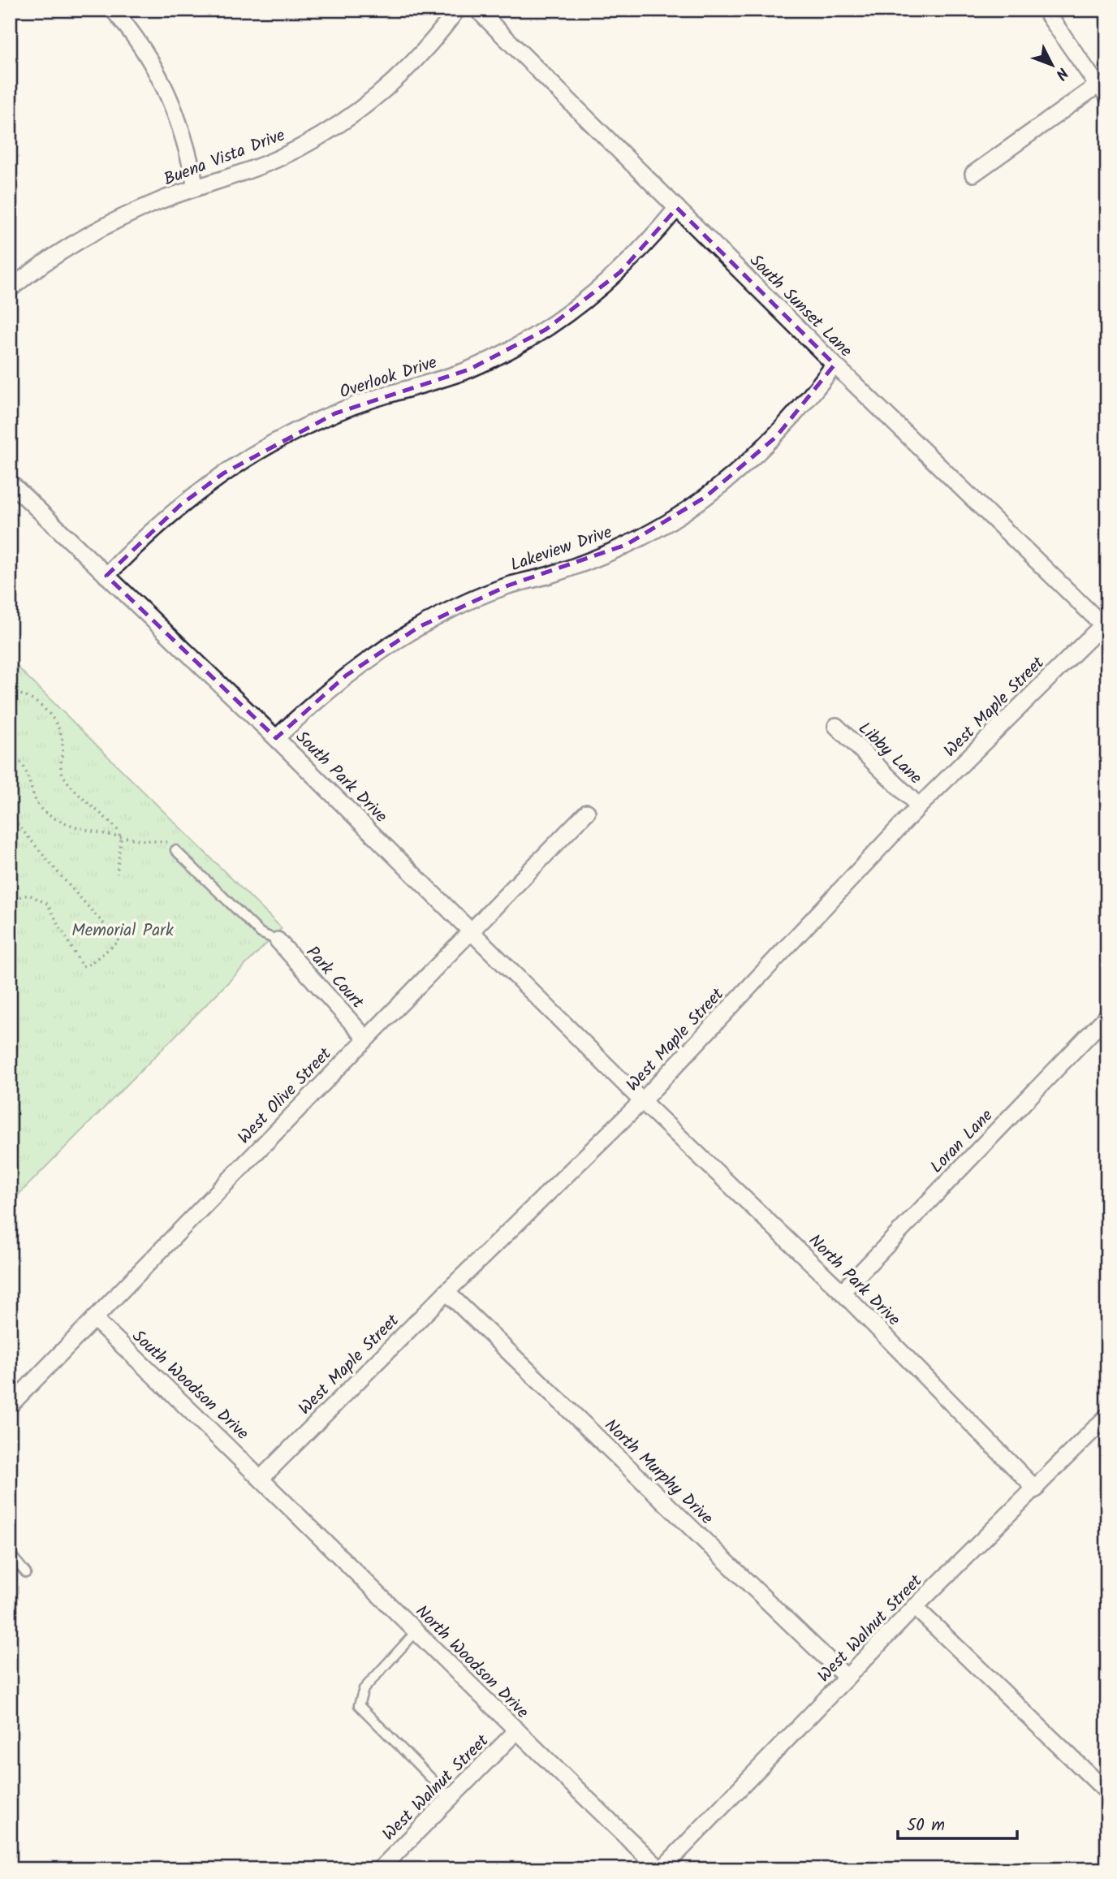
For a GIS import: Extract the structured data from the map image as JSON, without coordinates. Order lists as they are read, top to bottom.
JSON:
{
  "streets": {
    "street": [
      "Buena Vista Drive",
      "South Sunset Lane",
      "Overlook Drive",
      "Lakeview Drive",
      "West Maple Street",
      "Libby Lane",
      "South Park Drive",
      "Park Court",
      "West Olive Street",
      "Loran Lane",
      "North Park Drive",
      "South Woodson Drive",
      "North Murphy Drive",
      "West Walnut Street",
      "North Woodson Drive"
    ]
  },
  "crossings": [
    ["South Sunset Lane", "Overlook Drive"],
    ["South Sunset Lane", "Lakeview Drive"],
    ["South Sunset Lane", "West Maple Street"],
    ["Overlook Drive", "South Park Drive"],
    ["Lakeview Drive", "South Park Drive"],
    ["West Maple Street", "Libby Lane"],
    ["West Maple Street", "South Park Drive"],
    ["West Maple Street", "North Park Drive"],
    ["West Maple Street", "South Woodson Drive"],
    ["West Maple Street", "North Murphy Drive"],
    ["West Maple Street", "North Woodson Drive"],
    ["South Park Drive", "West Olive Street"],
    ["South Park Drive", "North Park Drive"],
    ["Park Court", "West Olive Street"],
    ["West Olive Street", "South Woodson Drive"],
    ["Loran Lane", "North Park Drive"],
    ["North Park Drive", "West Walnut Street"],
    ["South Woodson Drive", "North Woodson Drive"],
    ["North Murphy Drive", "West Walnut Street"],
    ["West Walnut Street", "North Woodson Drive"]
  ],
  "parks": ["Memorial Park"],
  "scale_bar": "50 m",
  "north": "bottom right"
}
